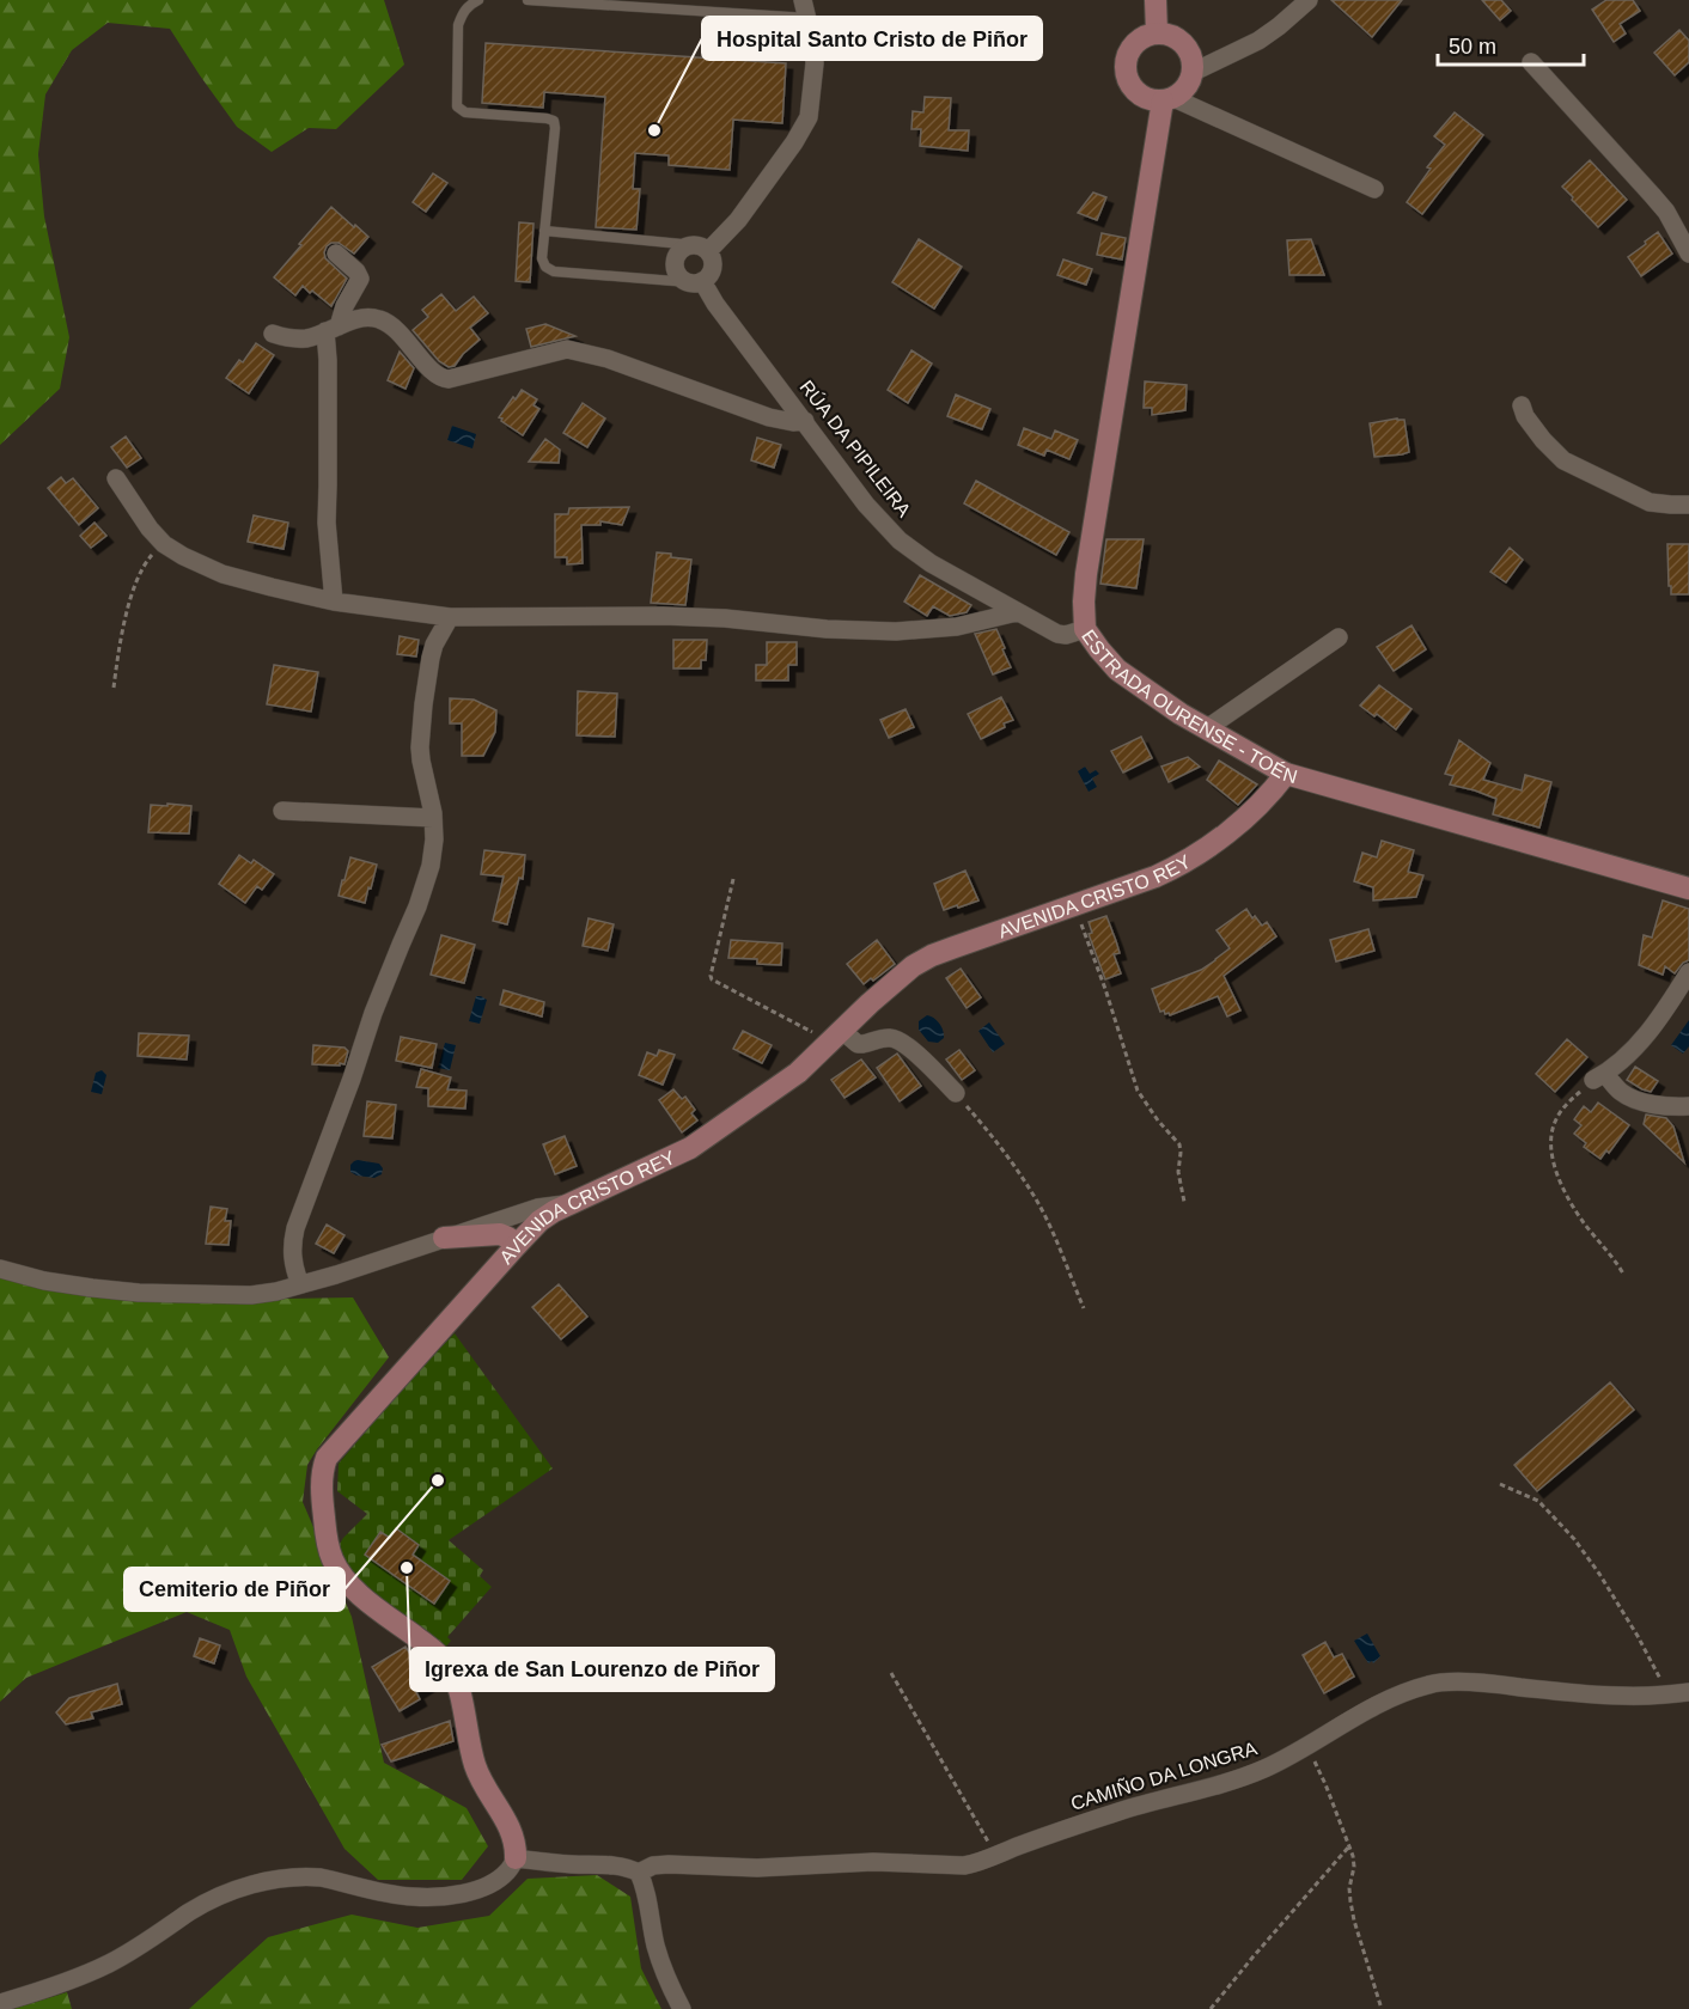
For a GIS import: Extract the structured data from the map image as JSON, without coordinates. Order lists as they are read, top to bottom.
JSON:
{
  "streets": {
    "street": [
      "RÚA DA PIPILEIRA",
      "ESTRADA OURENSE - TOÉN",
      "AVENIDA CRISTO REY",
      "CAMIÑO DA LONGRA"
    ]
  },
  "crossings": [
    ["RÚA DA PIPILEIRA", "ESTRADA OURENSE - TOÉN"],
    ["ESTRADA OURENSE - TOÉN", "AVENIDA CRISTO REY"]
  ],
  "places": ["Hospital Santo Cristo de Piñor", "Cemiterio de Piñor", "Igrexa de San Lourenzo de Piñor"],
  "scale_bar": "50 m"
}
